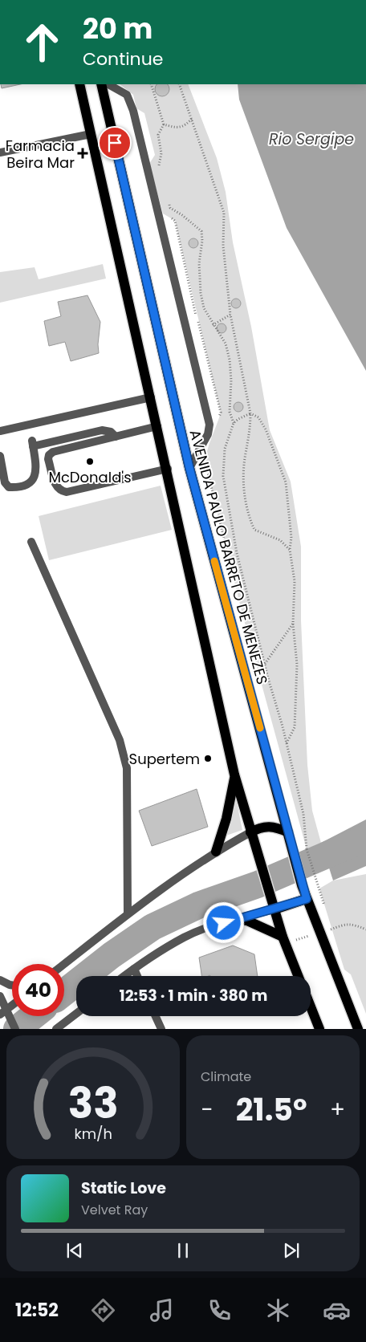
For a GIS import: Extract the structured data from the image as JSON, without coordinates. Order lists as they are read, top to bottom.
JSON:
{
  "streets": {
    "main road": ["AVENIDA PAULO BARRETO DE MENEZES"]
  },
  "water": ["Rio Sergipe"],
  "places": {
    "health": ["Farmacia Beira Mar"],
    "other": ["McDonald's", "Supertem"]
  },
  "page": {
    "turn": ["20 m", "Continue"],
    "limit": "40",
    "trip": "12:53 · 1 min · 380 m",
    "tile": "Climate",
    "heat": ["−", "21.5°", "+"],
    "song": ["Static Love", "Velvet Ray"],
    "tabs": "12:52",
    "gauge": ["33", "km/h"]
  }
}
